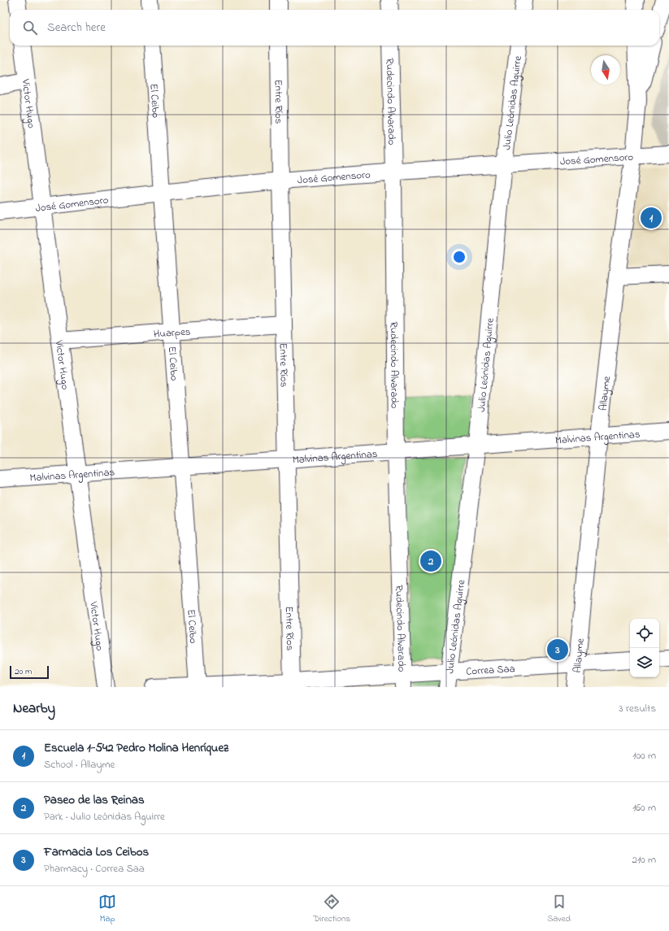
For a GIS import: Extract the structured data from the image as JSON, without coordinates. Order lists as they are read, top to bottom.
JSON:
{
  "streets": {
    "street": [
      "El Ceibo",
      "Entre Ríos",
      "Rudecindo Alvarado",
      "Julio Leónidas Aguirre",
      "Victor Hugo",
      "José Gomensoro",
      "Huarpes",
      "Allayme",
      "Malvinas Argentinas",
      "Correa Saa"
    ]
  },
  "crossings": [
    ["El Ceibo", "José Gomensoro"],
    ["El Ceibo", "Huarpes"],
    ["El Ceibo", "Malvinas Argentinas"],
    ["El Ceibo", "Correa Saa"],
    ["Entre Ríos", "José Gomensoro"],
    ["Entre Ríos", "Huarpes"],
    ["Entre Ríos", "Malvinas Argentinas"],
    ["Entre Ríos", "Correa Saa"],
    ["Rudecindo Alvarado", "José Gomensoro"],
    ["Rudecindo Alvarado", "Malvinas Argentinas"],
    ["Rudecindo Alvarado", "Correa Saa"],
    ["Julio Leónidas Aguirre", "José Gomensoro"],
    ["Julio Leónidas Aguirre", "Malvinas Argentinas"],
    ["Julio Leónidas Aguirre", "Correa Saa"],
    ["Victor Hugo", "José Gomensoro"],
    ["Victor Hugo", "Huarpes"],
    ["Victor Hugo", "Malvinas Argentinas"],
    ["José Gomensoro", "Allayme"],
    ["Allayme", "Malvinas Argentinas"],
    ["Allayme", "Correa Saa"]
  ],
  "scale_bar": "20 m",
  "north": "bottom",
  "page": {
    "search": "Search here",
    "pins": ["1", "2", "3"],
    "scale": "20 m",
    "heading": ["Nearby", "3 results"],
    "list": [
      {
        "mark": "1",
        "name": "Escuela 1-542 Pedro Molina Henríquez",
        "note": "School · Allayme",
        "value": "100 m"
      },
      {
        "mark": "2",
        "name": "Paseo de las Reinas",
        "note": "Park · Julio Leónidas Aguirre",
        "value": "160 m"
      },
      {
        "mark": "3",
        "name": "Farmacia Los Ceibos",
        "note": "Pharmacy · Correa Saa",
        "value": "210 m"
      }
    ],
    "nav": ["Map", "Directions", "Saved"]
  }
}
